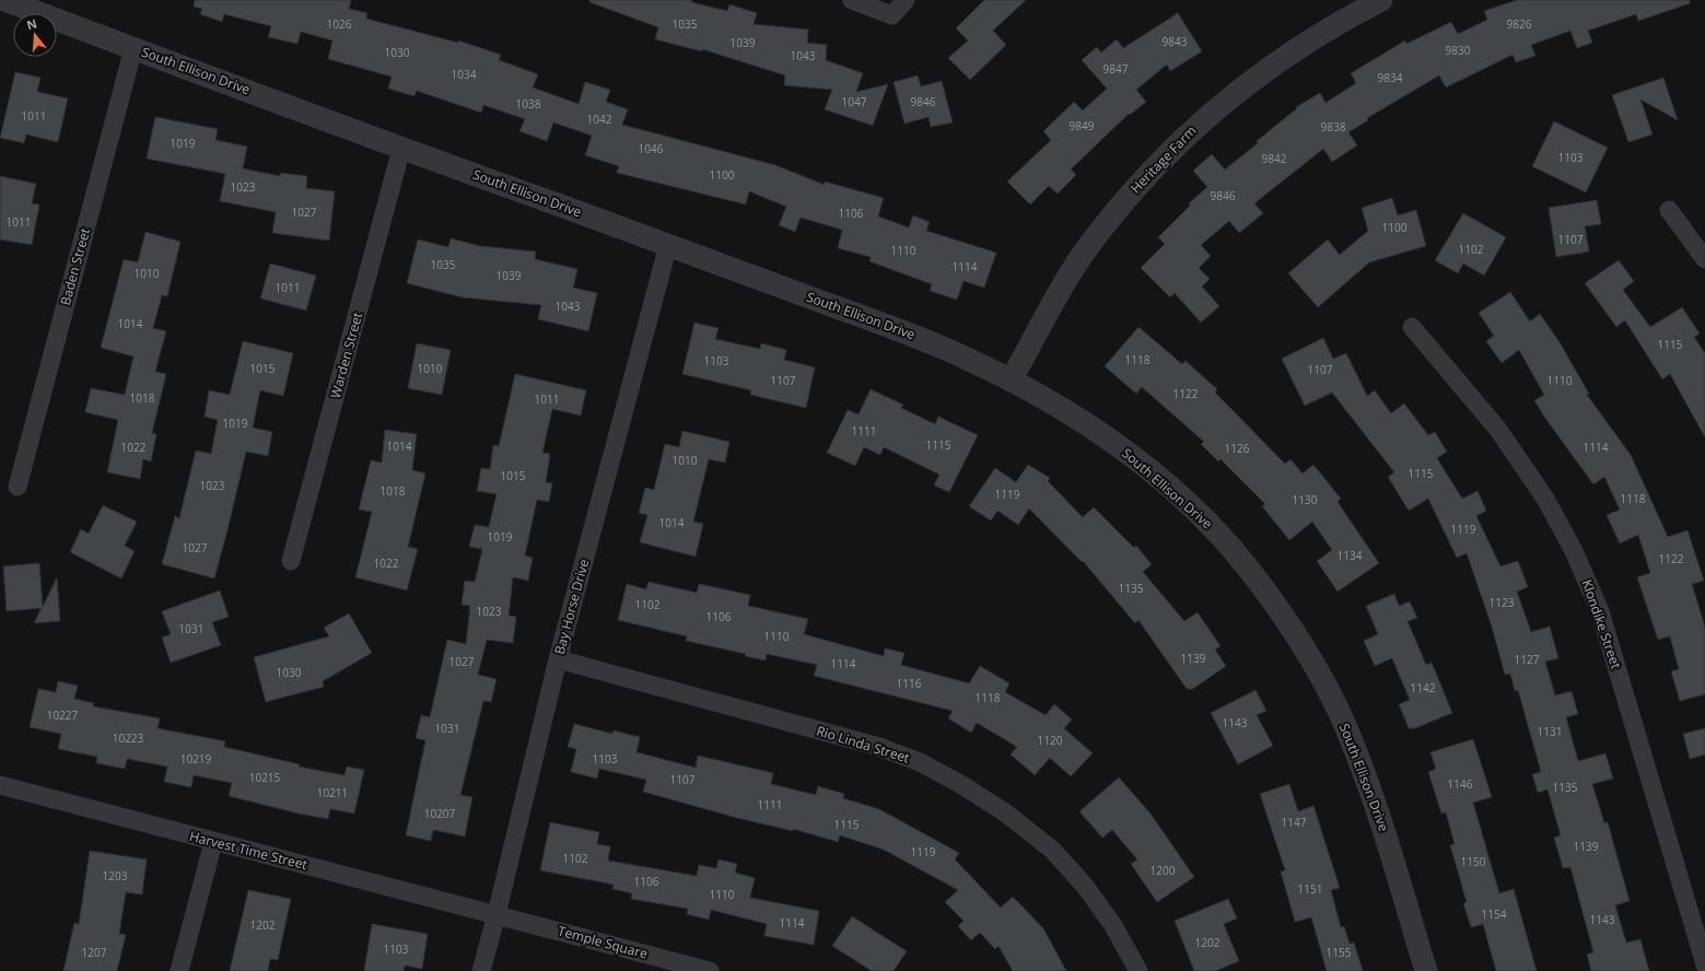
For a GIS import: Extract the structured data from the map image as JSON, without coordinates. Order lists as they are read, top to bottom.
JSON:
{
  "streets": {
    "street": [
      "South Ellison Drive",
      "Heritage Farm",
      "Baden Street",
      "Warden Street",
      "Bay Horse Drive",
      "Klondike Street",
      "Rio Linda Street",
      "Harvest Time Street",
      "Temple Square"
    ]
  },
  "crossings": [
    ["South Ellison Drive", "Heritage Farm"],
    ["South Ellison Drive", "Baden Street"],
    ["South Ellison Drive", "Warden Street"],
    ["South Ellison Drive", "Bay Horse Drive"],
    ["Bay Horse Drive", "Rio Linda Street"],
    ["Bay Horse Drive", "Harvest Time Street"],
    ["Bay Horse Drive", "Temple Square"],
    ["Harvest Time Street", "Temple Square"]
  ],
  "house_numbers": [
    "1026",
    "1035",
    "9826",
    "9843",
    "1039",
    "9830",
    "1030",
    "1043",
    "9847",
    "1034",
    "9834",
    "1047",
    "9846",
    "1038",
    "1011",
    "1042",
    "9849",
    "9838",
    "1019",
    "1046",
    "1103",
    "9842",
    "1100",
    "1023",
    "9846",
    "1027",
    "1106",
    "1011",
    "1100",
    "1107",
    "1102",
    "1110",
    "1035",
    "1114",
    "1010",
    "1039",
    "1011",
    "1043",
    "1014",
    "1115",
    "1118",
    "1103",
    "1015",
    "1010",
    "1107",
    "1107",
    "1110",
    "1122",
    "1018",
    "1011",
    "1019",
    "1111",
    "1115",
    "1014",
    "1022",
    "1114",
    "1126",
    "1010",
    "1115",
    "1015",
    "1023",
    "1018",
    "1119",
    "1118",
    "1130",
    "1014",
    "1119",
    "1019",
    "1027",
    "1134",
    "1122",
    "1022",
    "1135",
    "1123",
    "1102",
    "1023",
    "1106",
    "1031",
    "1110",
    "1139",
    "1127",
    "1027",
    "1114",
    "1030",
    "1116",
    "1142",
    "1118",
    "10227",
    "1143",
    "1031",
    "1131",
    "10223",
    "1120",
    "10219",
    "1103",
    "10215",
    "1107",
    "1146",
    "1135",
    "10211",
    "1111",
    "10207",
    "1147",
    "1115",
    "1139",
    "1119",
    "1102",
    "1150",
    "1200",
    "1203",
    "1106",
    "1151",
    "1110",
    "1154",
    "1143",
    "1114",
    "1202",
    "1202",
    "1103",
    "1207",
    "1155"
  ],
  "north": "top"
}
